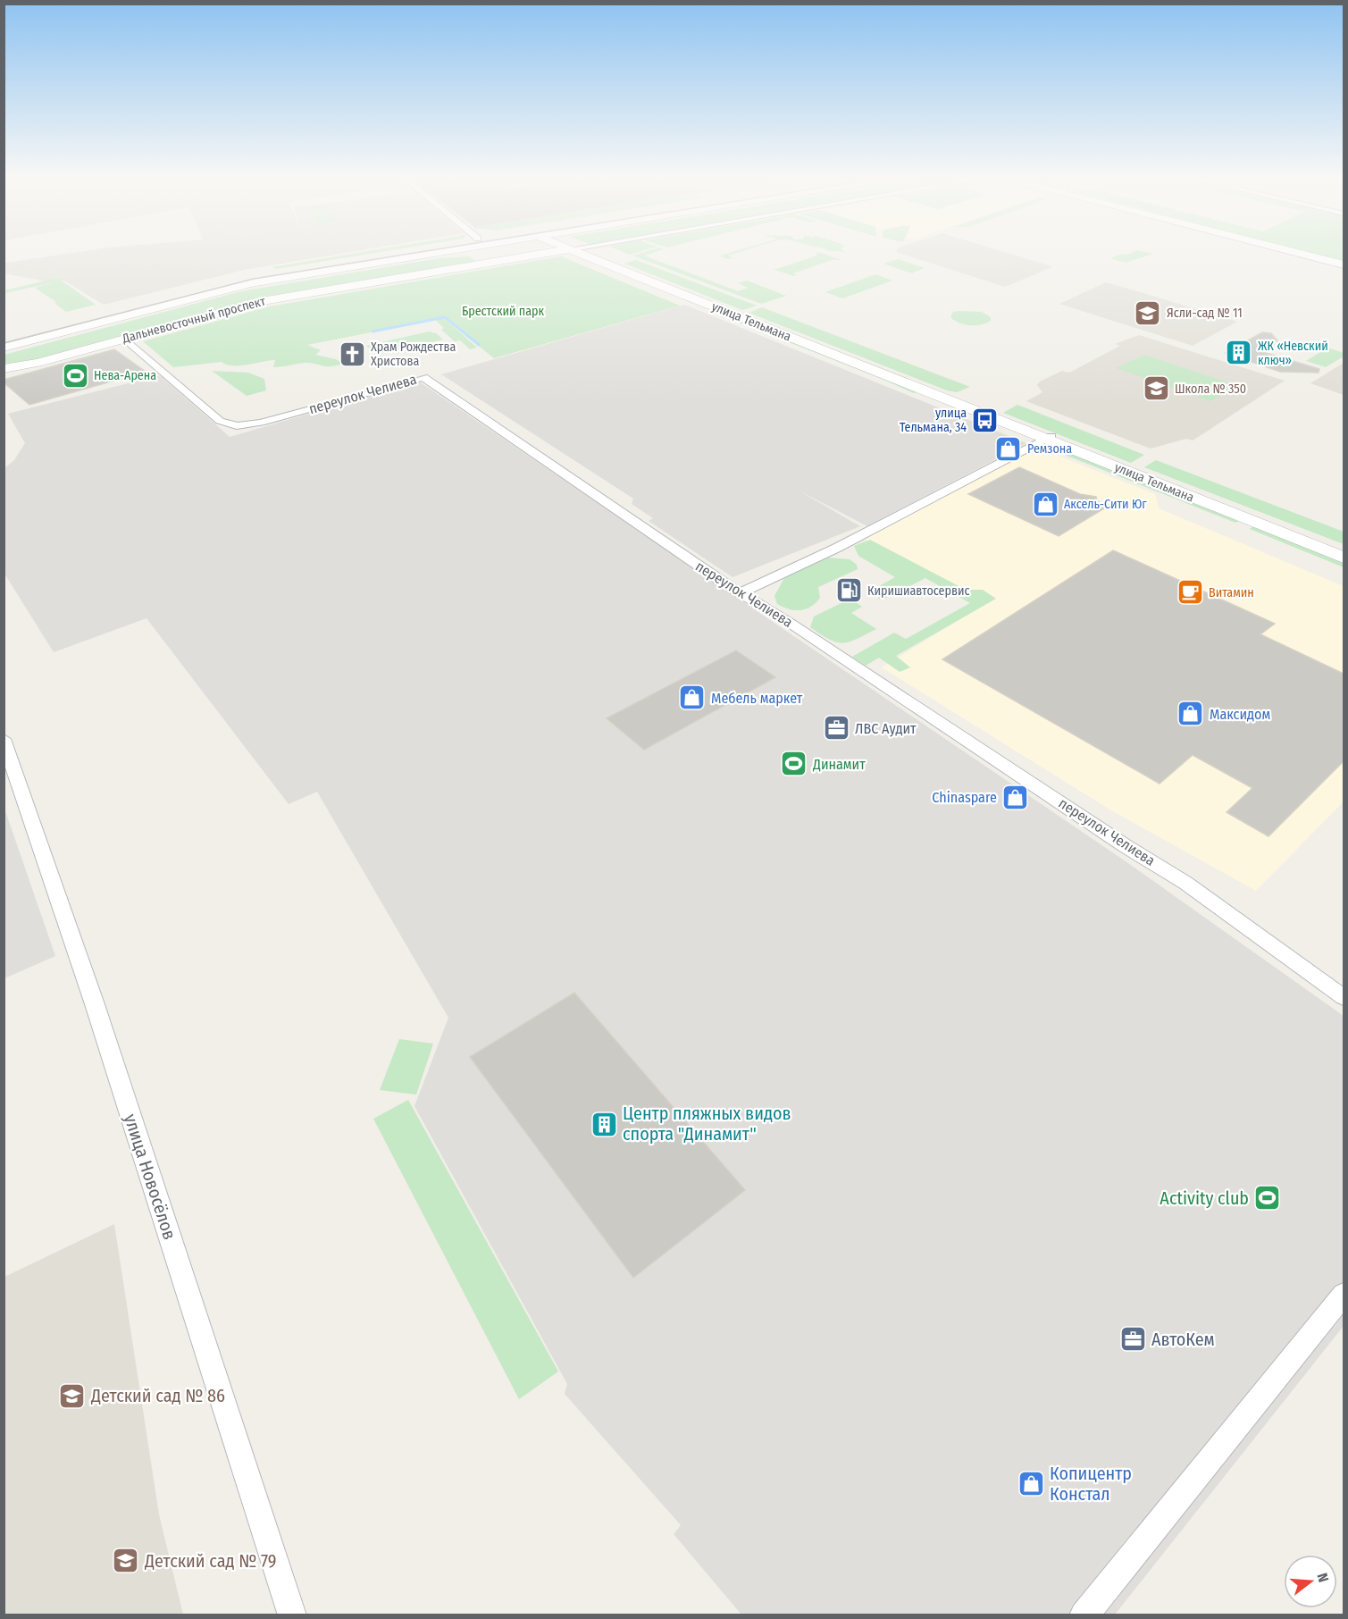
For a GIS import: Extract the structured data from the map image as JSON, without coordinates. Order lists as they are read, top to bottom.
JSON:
{
  "streets": {
    "street": [
      "Дальневосточный проспект",
      "улица Тельмана",
      "переулок Челиева",
      "улица Новосёлов"
    ]
  },
  "crossings": [
    ["Дальневосточный проспект", "переулок Челиева"]
  ],
  "parks": ["Брестский парк"],
  "places": {
    "school or university": [
      "Ясли-сад № 11",
      "Школа № 350",
      "Детский сад № 86",
      "Детский сад № 79"
    ],
    "building": ["ЖК «Невский ключ»", "Центр пляжных видов спорта \"Динамит\""],
    "church": ["Храм Рождества Христова"],
    "sports": ["Нева-Арена", "Динамит", "Activity club"],
    "bus stop": ["улица Тельмана, 34"],
    "shop": [
      "Ремзона",
      "Аксель-Сити Юг",
      "Мебель маркет",
      "Максидом",
      "Chinaspare",
      "Копицентр Констал"
    ],
    "fuel station": ["Киришиавтосервис"],
    "cafe": ["Витамин"],
    "office": ["ЛВС Аудит", "АвтоКем"]
  },
  "north": "right"
}
